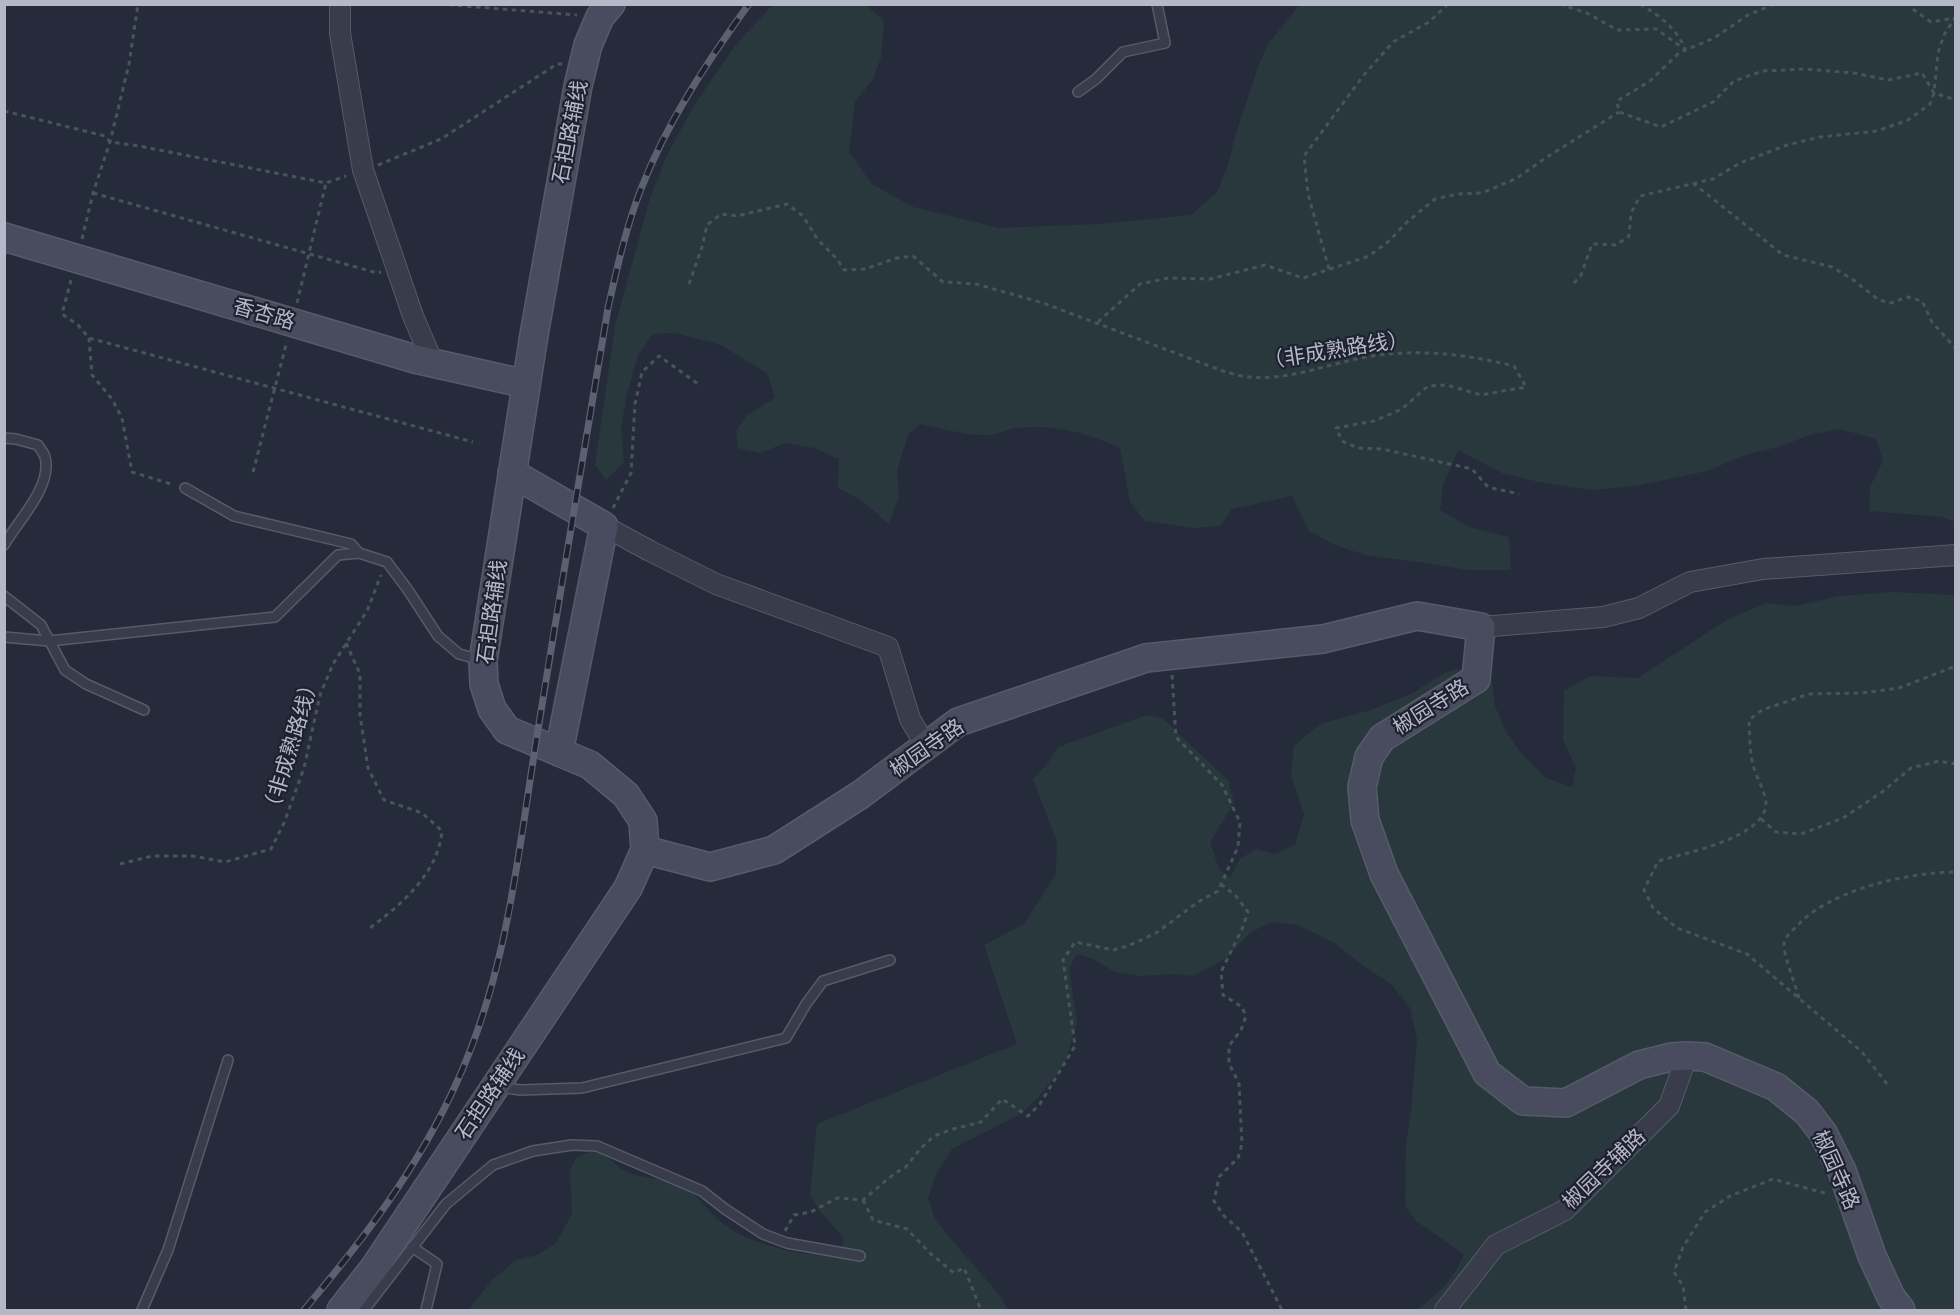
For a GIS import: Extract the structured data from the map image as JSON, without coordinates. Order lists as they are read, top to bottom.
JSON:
{
  "streets": {
    "street": [
      "石担路辅线",
      "香杏路",
      "椒园寺路",
      "椒园寺辅路"
    ],
    "path": ["（非成熟路线）"]
  },
  "crossings": [
    ["石担路辅线", "香杏路"],
    ["石担路辅线", "椒园寺路"],
    ["椒园寺路", "椒园寺辅路"]
  ]
}
